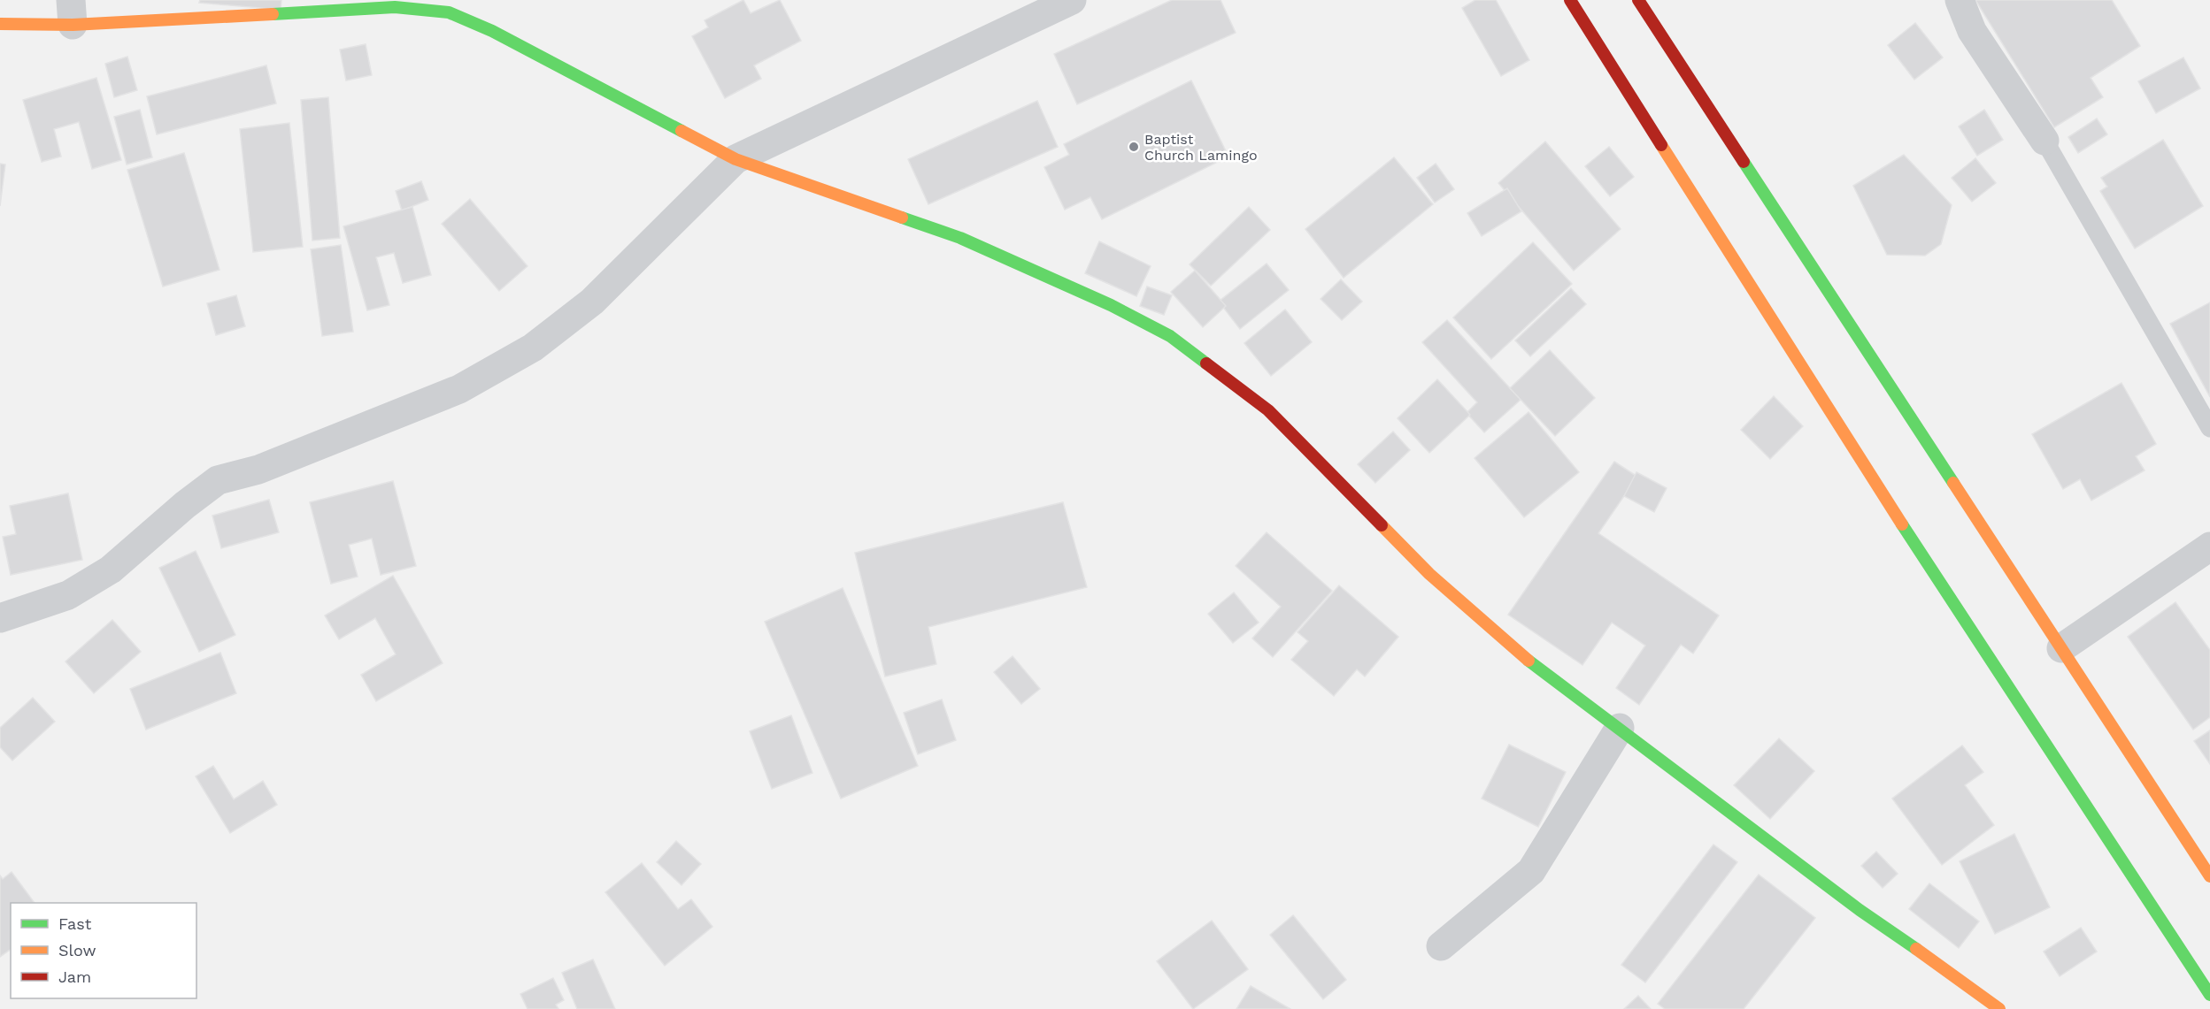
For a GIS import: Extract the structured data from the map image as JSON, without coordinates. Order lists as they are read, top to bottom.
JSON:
{
  "places": ["Baptist Church Lamingo"],
  "legend": ["Fast", "Slow", "Jam"]
}
